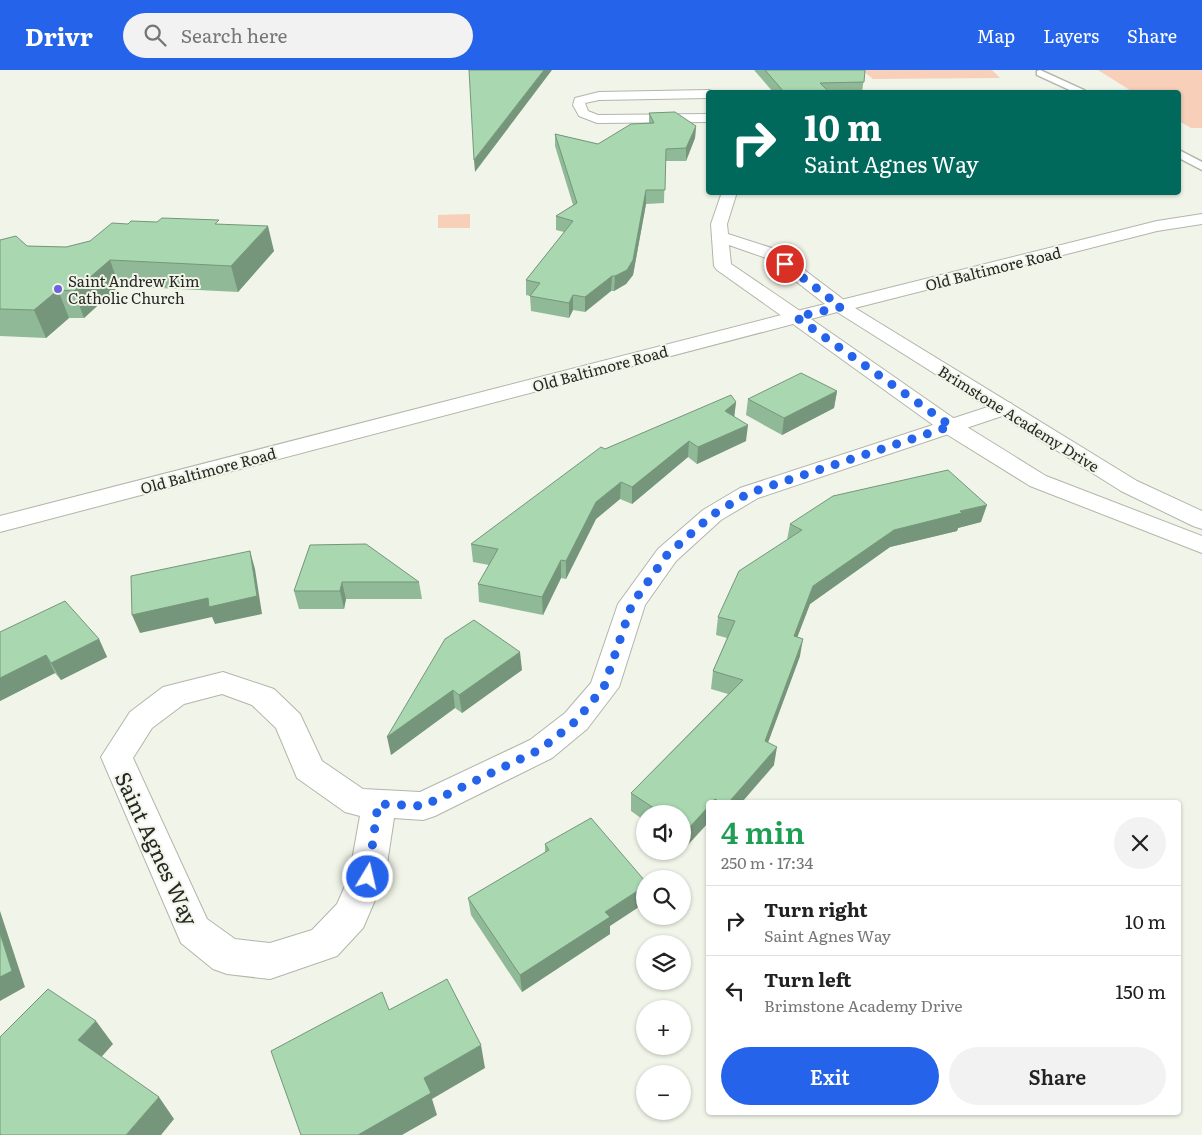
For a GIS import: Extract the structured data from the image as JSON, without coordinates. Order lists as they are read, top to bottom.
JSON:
{
  "streets": {
    "street": ["Old Baltimore Road", "Brimstone Academy Drive", "Saint Agnes Way"]
  },
  "crossings": [
    ["Old Baltimore Road", "Brimstone Academy Drive"],
    ["Brimstone Academy Drive", "Saint Agnes Way"]
  ],
  "places": ["Saint Andrew Kim Catholic Church"],
  "page": {
    "header": "Drivr",
    "search": "Search here",
    "nav": ["Map", "Layers", "Share"],
    "turn": ["10 m", "Saint Agnes Way"],
    "heading": ["4 min", "250 m · 17:34"],
    "map_buttons": ["+", "−"],
    "list": [
      {
        "name": "Turn right",
        "note": "Saint Agnes Way",
        "value": "10 m"
      },
      {
        "name": "Turn left",
        "note": "Brimstone Academy Drive",
        "value": "150 m"
      }
    ],
    "buttons": ["Exit", "Share"]
  }
}
